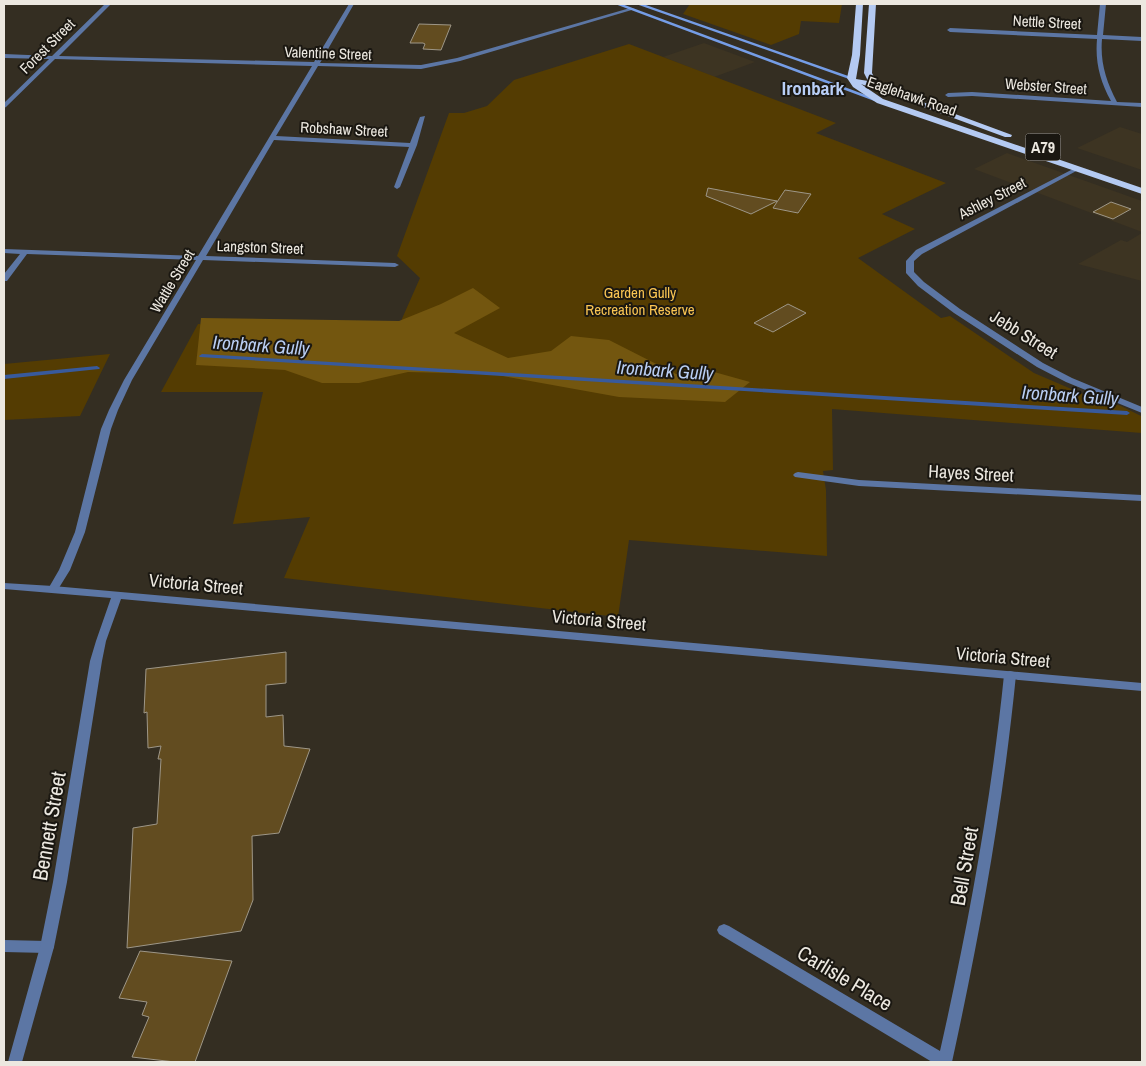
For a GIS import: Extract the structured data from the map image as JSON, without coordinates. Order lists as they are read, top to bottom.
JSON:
{
  "streets": {
    "highway": ["Eaglehawk Road", "A79", "Ashley Street"],
    "main road": ["Valentine Street"],
    "street": [
      "Nettle Street",
      "Forest Street",
      "Webster Street",
      "Robshaw Street",
      "Langston Street",
      "Wattle Street",
      "Jebb Street",
      "Hayes Street",
      "Victoria Street",
      "Bennett Street",
      "Bell Street",
      "Carlisle Place"
    ]
  },
  "crossings": [
    ["Forest Street", "Valentine Street"],
    ["Valentine Street", "Eaglehawk Road"],
    ["Valentine Street", "Wattle Street"],
    ["Eaglehawk Road", "A79"],
    ["Eaglehawk Road", "Ashley Street"],
    ["Robshaw Street", "Wattle Street"],
    ["Ashley Street", "Jebb Street"],
    ["Langston Street", "Wattle Street"],
    ["Wattle Street", "Victoria Street"],
    ["Victoria Street", "Bennett Street"],
    ["Victoria Street", "Bell Street"],
    ["Bell Street", "Carlisle Place"]
  ],
  "districts": ["Ironbark"],
  "water": ["Ironbark Gully"],
  "parks": ["Garden Gully Recreation Reserve"]
}
